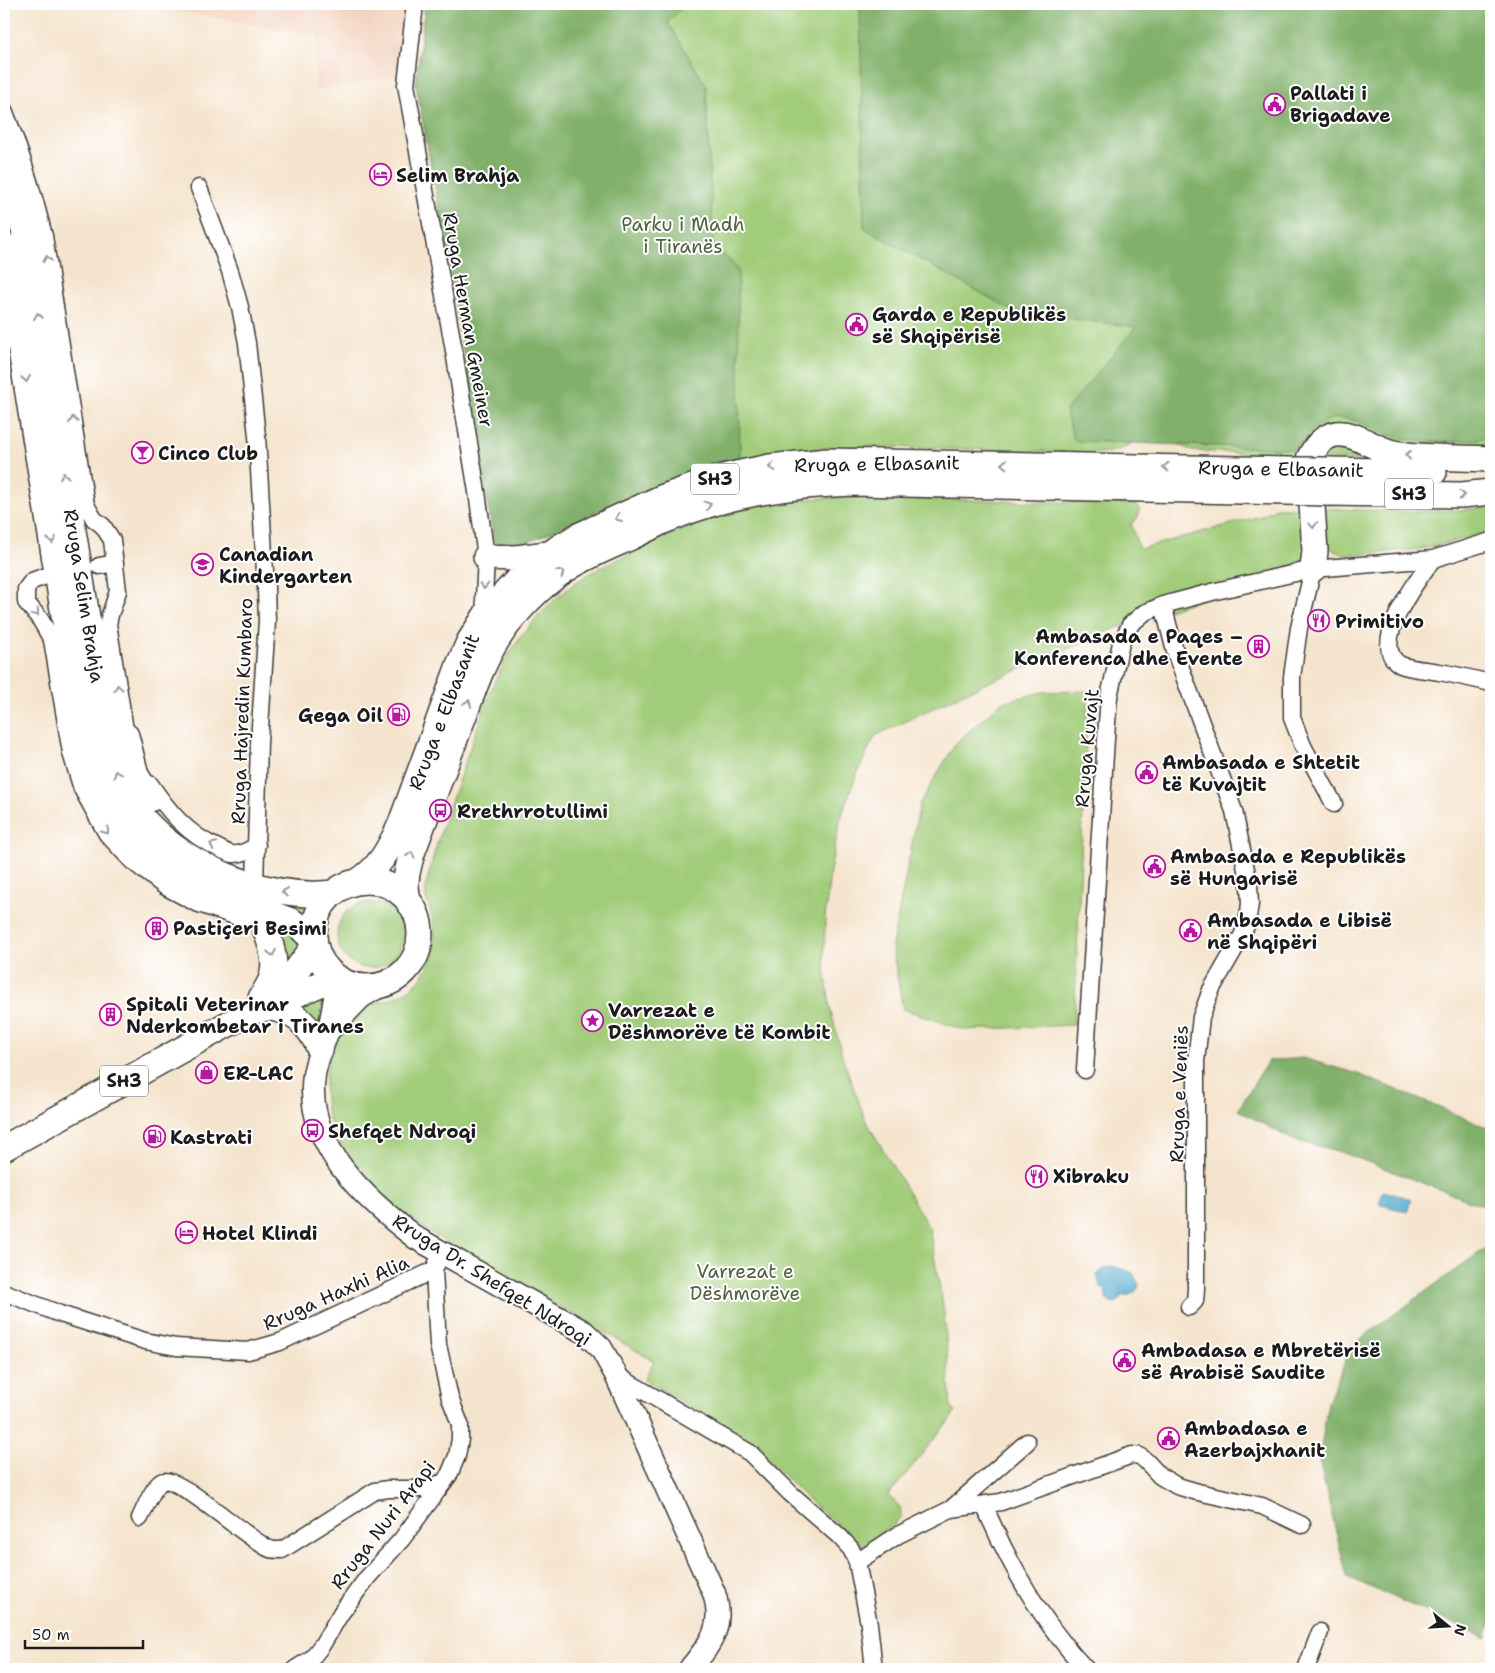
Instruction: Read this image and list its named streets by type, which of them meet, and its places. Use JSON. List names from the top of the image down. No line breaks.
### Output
{"streets":{"main road":["Rruga e Elbasanit","SH3","Rruga Selim Brahja","Rruga Dr. Shefqet Ndroqi"],"street":["Rruga Herman Gmeiner","Rruga Hajredin Kumbaro","Rruga Kuvajt","Rruga e Veniës","Rruga Haxhi Alia","Rruga Nuri Arapi"]},"crossings":[["Rruga Herman Gmeiner","Rruga e Elbasanit"],["Rruga e Elbasanit","SH3"],["Rruga e Elbasanit","Rruga Selim Brahja"],["Rruga e Elbasanit","Rruga Dr. Shefqet Ndroqi"],["SH3","Rruga Selim Brahja"],["SH3","Rruga Dr. Shefqet Ndroqi"],["Rruga Selim Brahja","Rruga Hajredin Kumbaro"],["Rruga Selim Brahja","Rruga Dr. Shefqet Ndroqi"],["Rruga Kuvajt","Rruga e Veniës"],["Rruga Dr. Shefqet Ndroqi","Rruga Haxhi Alia"],["Rruga Dr. Shefqet Ndroqi","Rruga Nuri Arapi"],["Rruga Haxhi Alia","Rruga Nuri Arapi"]],"parks":["Parku i Madh i Tiranës","Varrezat e Dëshmorëve"],"places":{"public building":["Pallati i Brigadave","Garda e Republikës së Shqipërisë","Ambasada e Shtetit të Kuvajtit","Ambasada e Republikës së Hungarisë","Ambasada e Libisë në Shqipëri","Ambadasa e Mbretërisë së Arabisë Saudite","Ambadasa e Azerbajxhanit"],"hotel":["Selim Brahja","Hotel Klindi"],"bar":["Cinco Club"],"school or university":["Canadian Kindergarten"],"restaurant":["Primitivo","Xibraku"],"building":["Ambasada e Paqes – Konferenca dhe Evente","Pastiçeri Besimi","Spitali Veterinar Nderkombetar i Tiranes"],"fuel station":["Gega Oil","Kastrati"],"bus stop":["Rrethrrotullimi","Shefqet Ndroqi"],"place":["Varrezat e Dëshmorëve të Kombit"],"shop":["ER-LAC"]},"scale_bar":"50 m","north":"right"}
